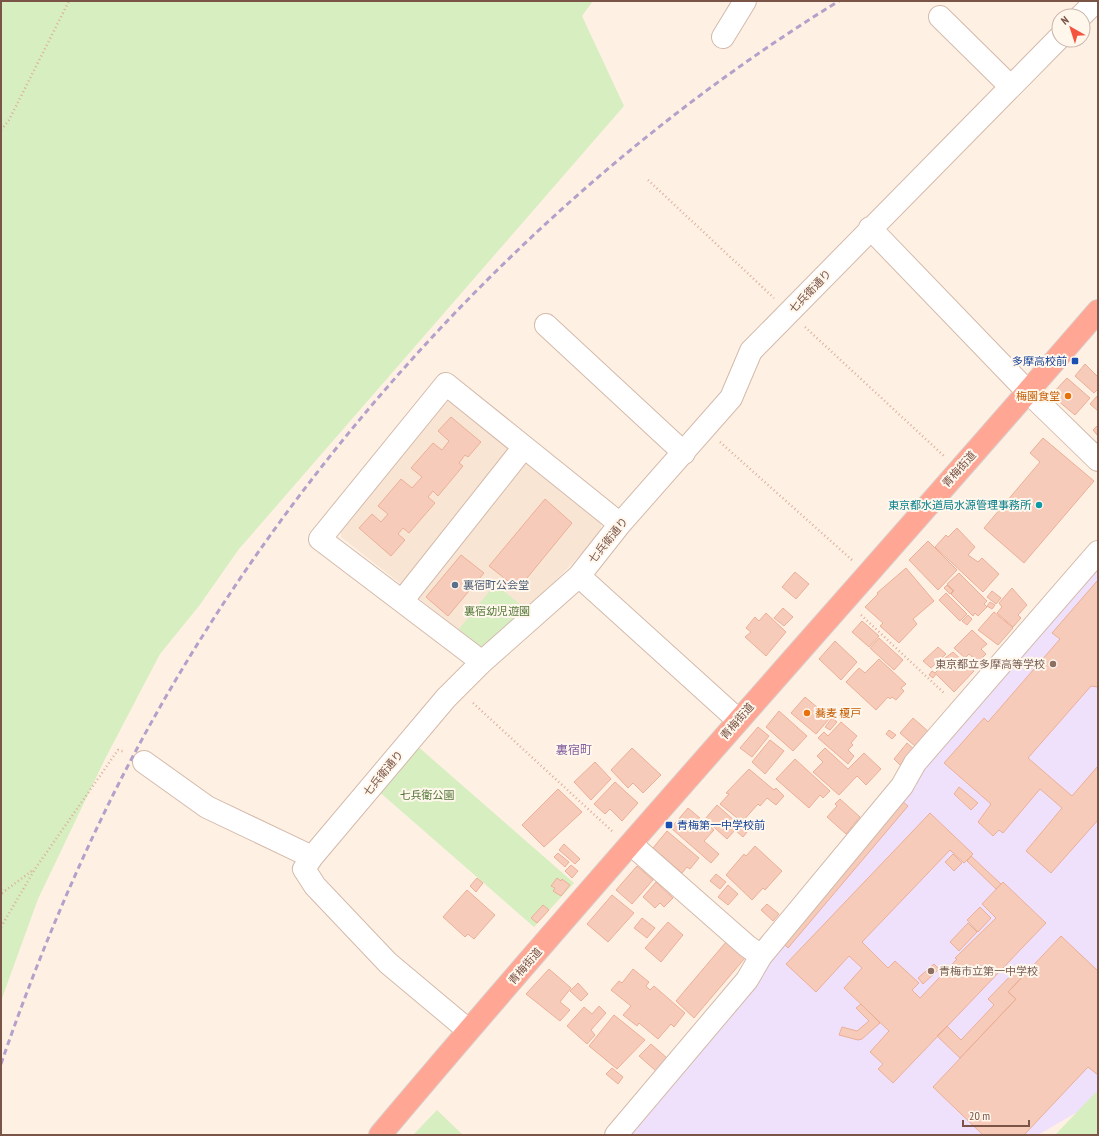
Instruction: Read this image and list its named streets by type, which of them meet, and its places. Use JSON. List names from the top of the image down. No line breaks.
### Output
{"streets":{"highway":["青梅街道"],"street":["七兵衛通り"]},"crossings":[["七兵衛通り","青梅街道"]],"districts":["裏宿町"],"parks":["裏宿幼児遊園","七兵衛公園"],"places":{"transit":["多摩高校前","青梅第一中学校前"],"other":["梅園食堂","東京都水道局水源管理事務所","裏宿町公会堂","東京都立多摩高等学校","蕎麦 榎戸","青梅市立第一中学校"]},"scale_bar":"20 m","north":"top left"}
